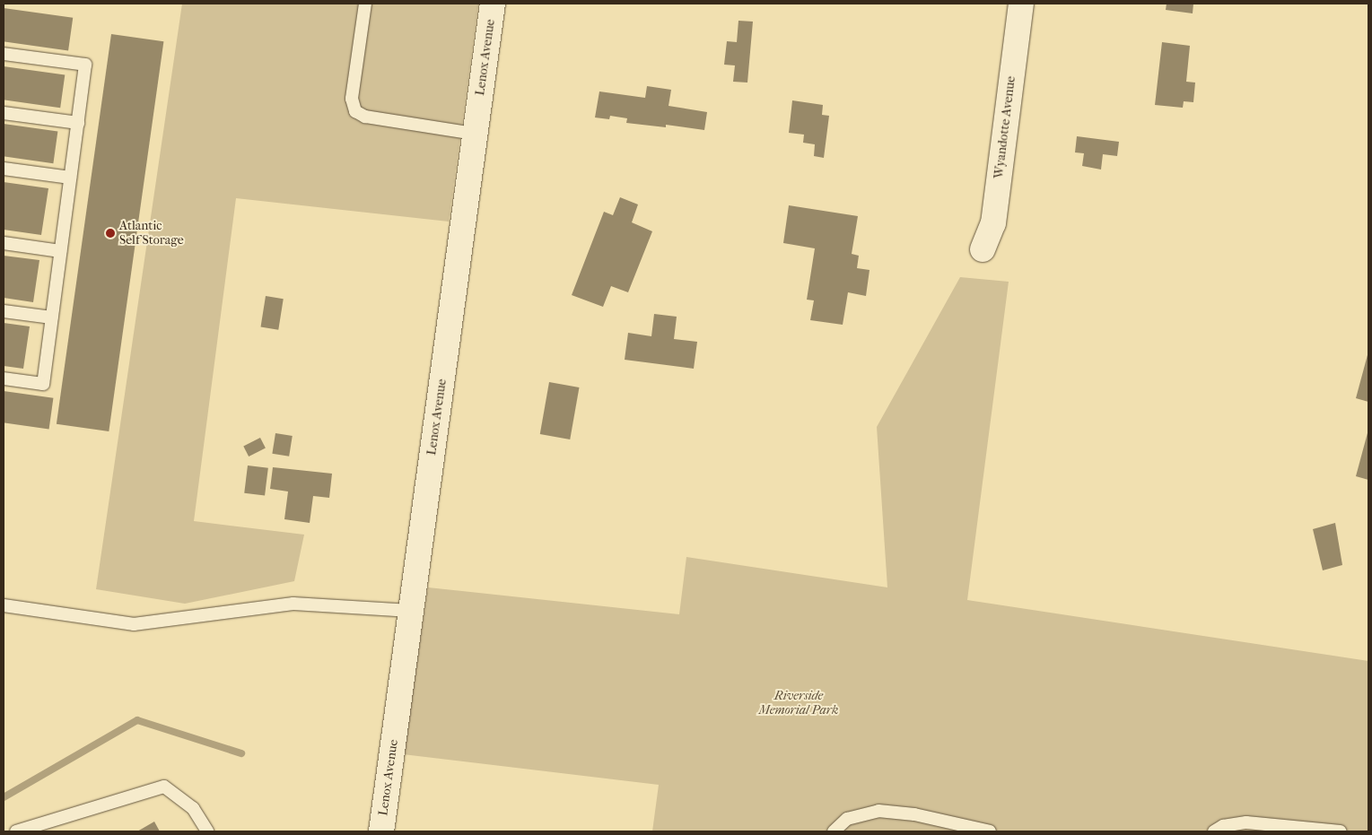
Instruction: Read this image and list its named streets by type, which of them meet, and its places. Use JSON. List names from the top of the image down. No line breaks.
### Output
{"streets":{"street":["Lenox Avenue","Wyandotte Avenue"]},"parks":["Riverside Memorial Park"],"places":["Atlantic Self Storage"]}
